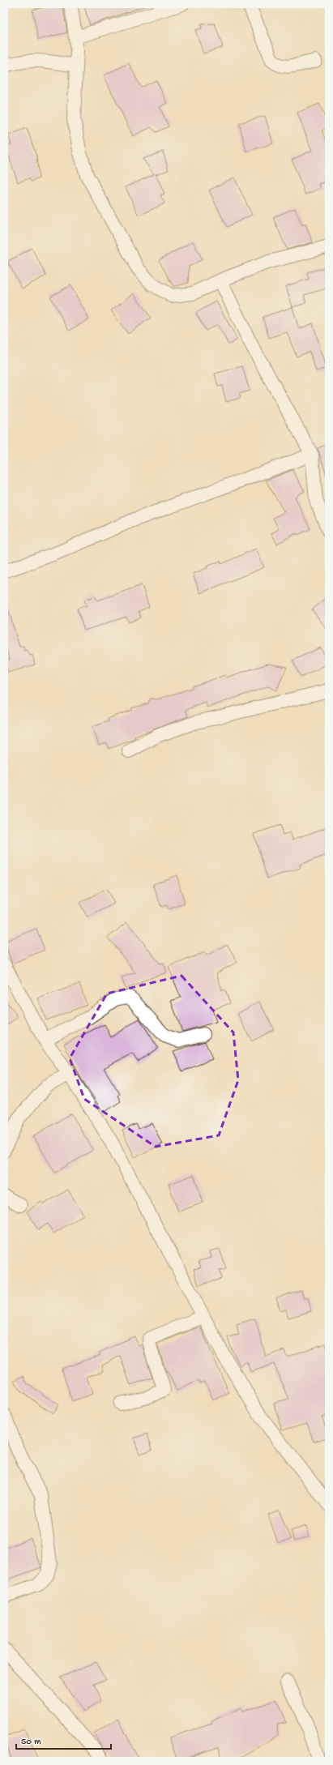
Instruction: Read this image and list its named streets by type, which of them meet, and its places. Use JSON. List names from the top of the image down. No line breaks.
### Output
{"scale_bar":"50 m"}
